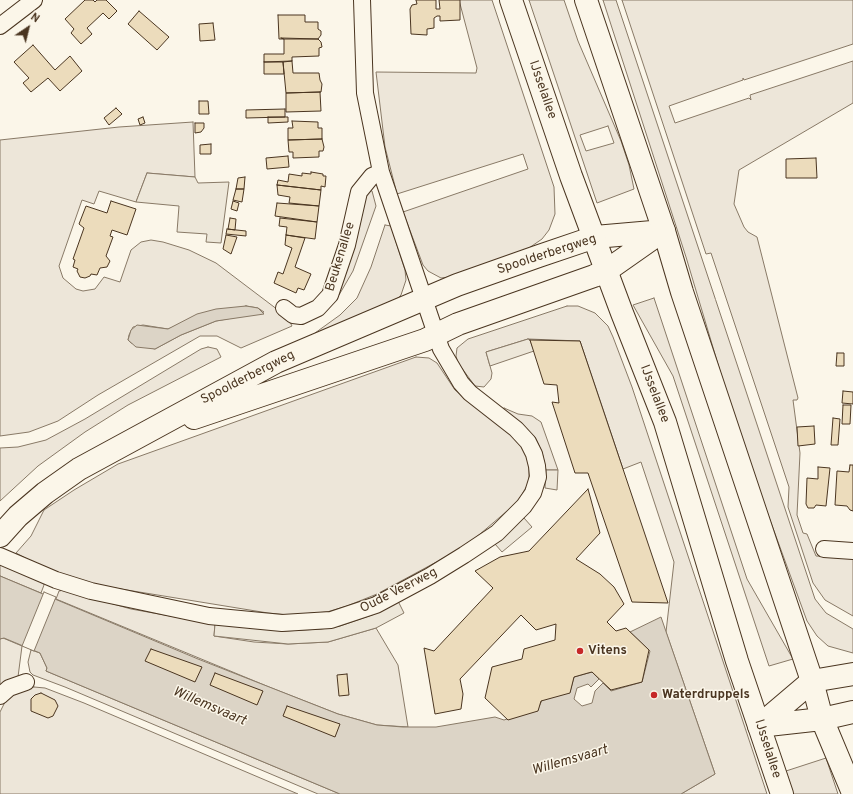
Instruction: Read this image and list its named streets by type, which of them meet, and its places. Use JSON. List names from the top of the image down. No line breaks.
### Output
{"streets":{"main road":["IJsselallee","Spoolderbergweg"],"street":["Beukenallee","Oude Veerweg"]},"crossings":[["IJsselallee","Spoolderbergweg"],["Spoolderbergweg","Oude Veerweg"]],"water":["Willemsvaart"],"places":["Vitens","Waterdruppels"],"north":"top right"}
